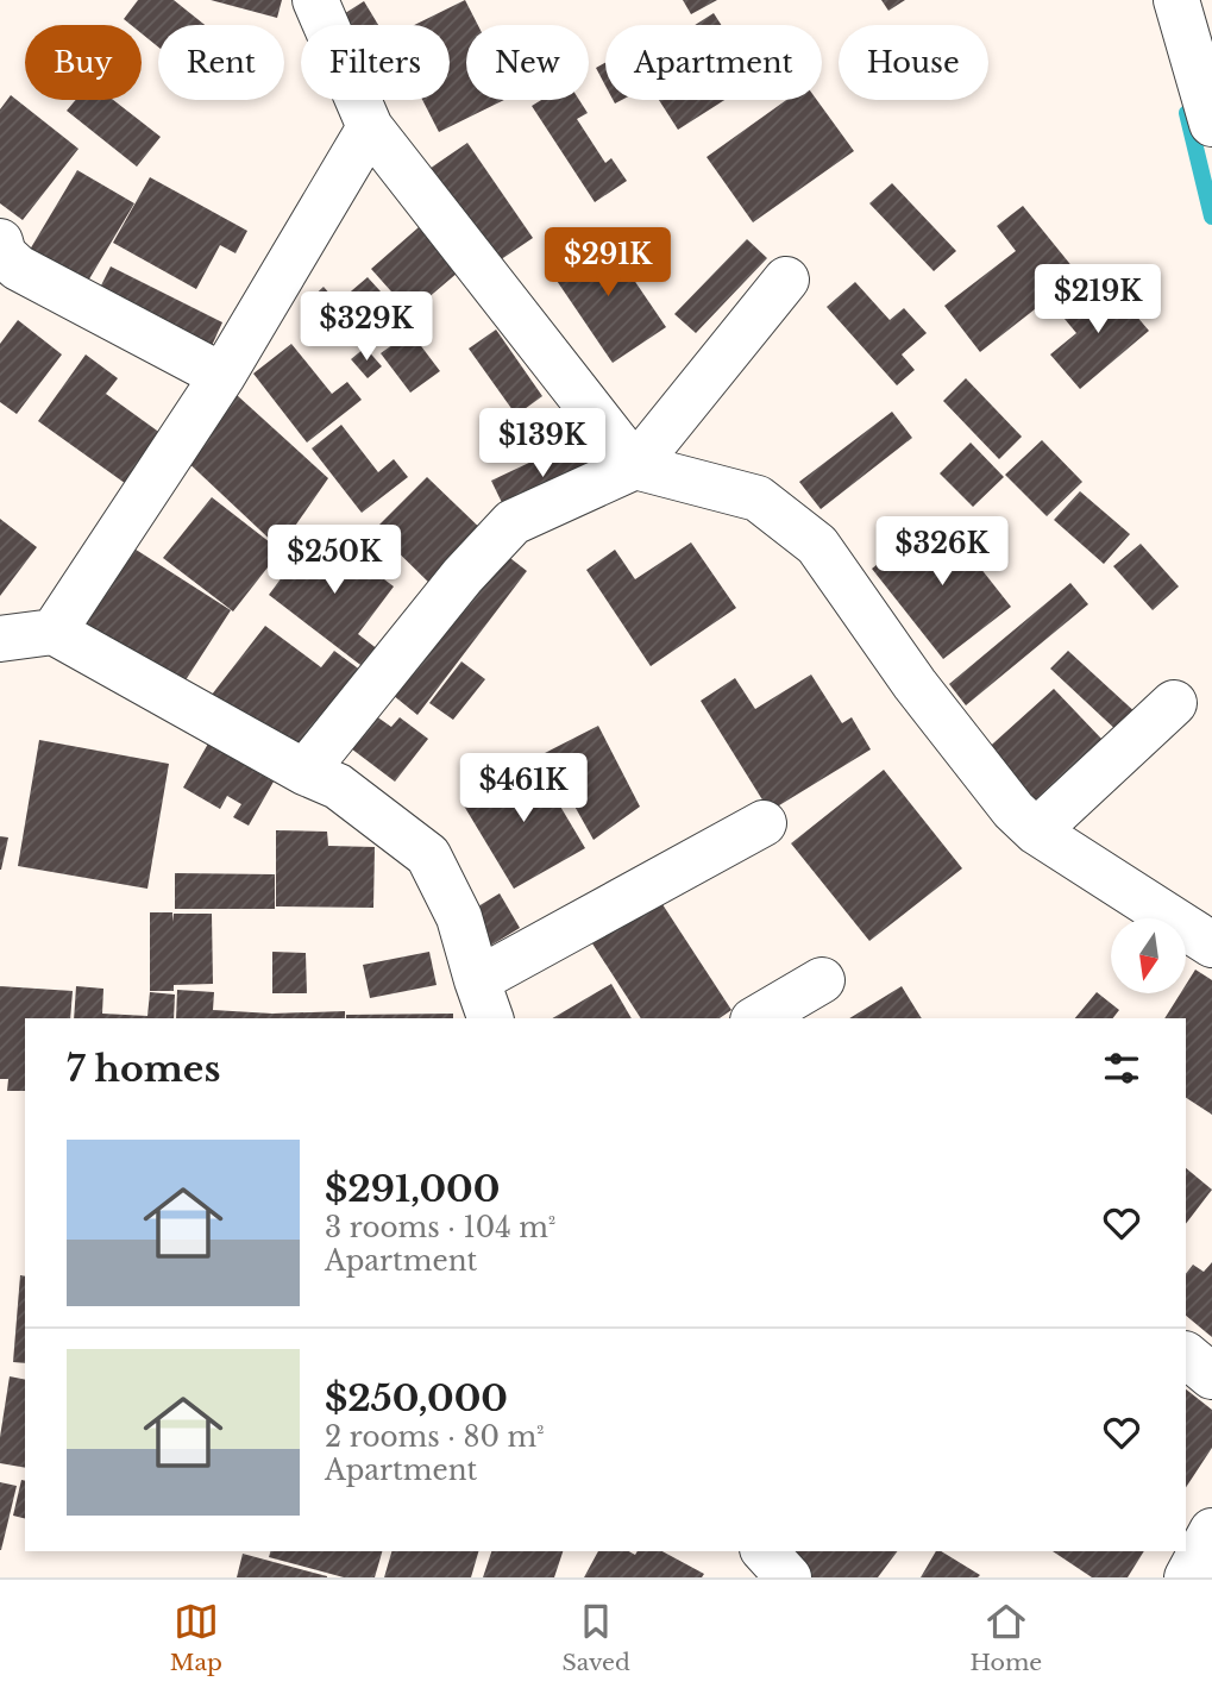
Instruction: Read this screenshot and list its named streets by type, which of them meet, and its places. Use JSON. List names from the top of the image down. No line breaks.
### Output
{"north":"bottom","page":{"chip":["Buy","Rent","Filters","New","Apartment","House"],"price":["$291K","$219K","$329K","$139K","$326K","$250K","$461K"],"heading":"7 homes","list":[{"name":"$291,000","note":"3 rooms · 104 m² · Apartment"},{"name":"$250,000","note":"2 rooms · 80 m² · Apartment"}],"tabs":["Map","Saved","Home"]}}
